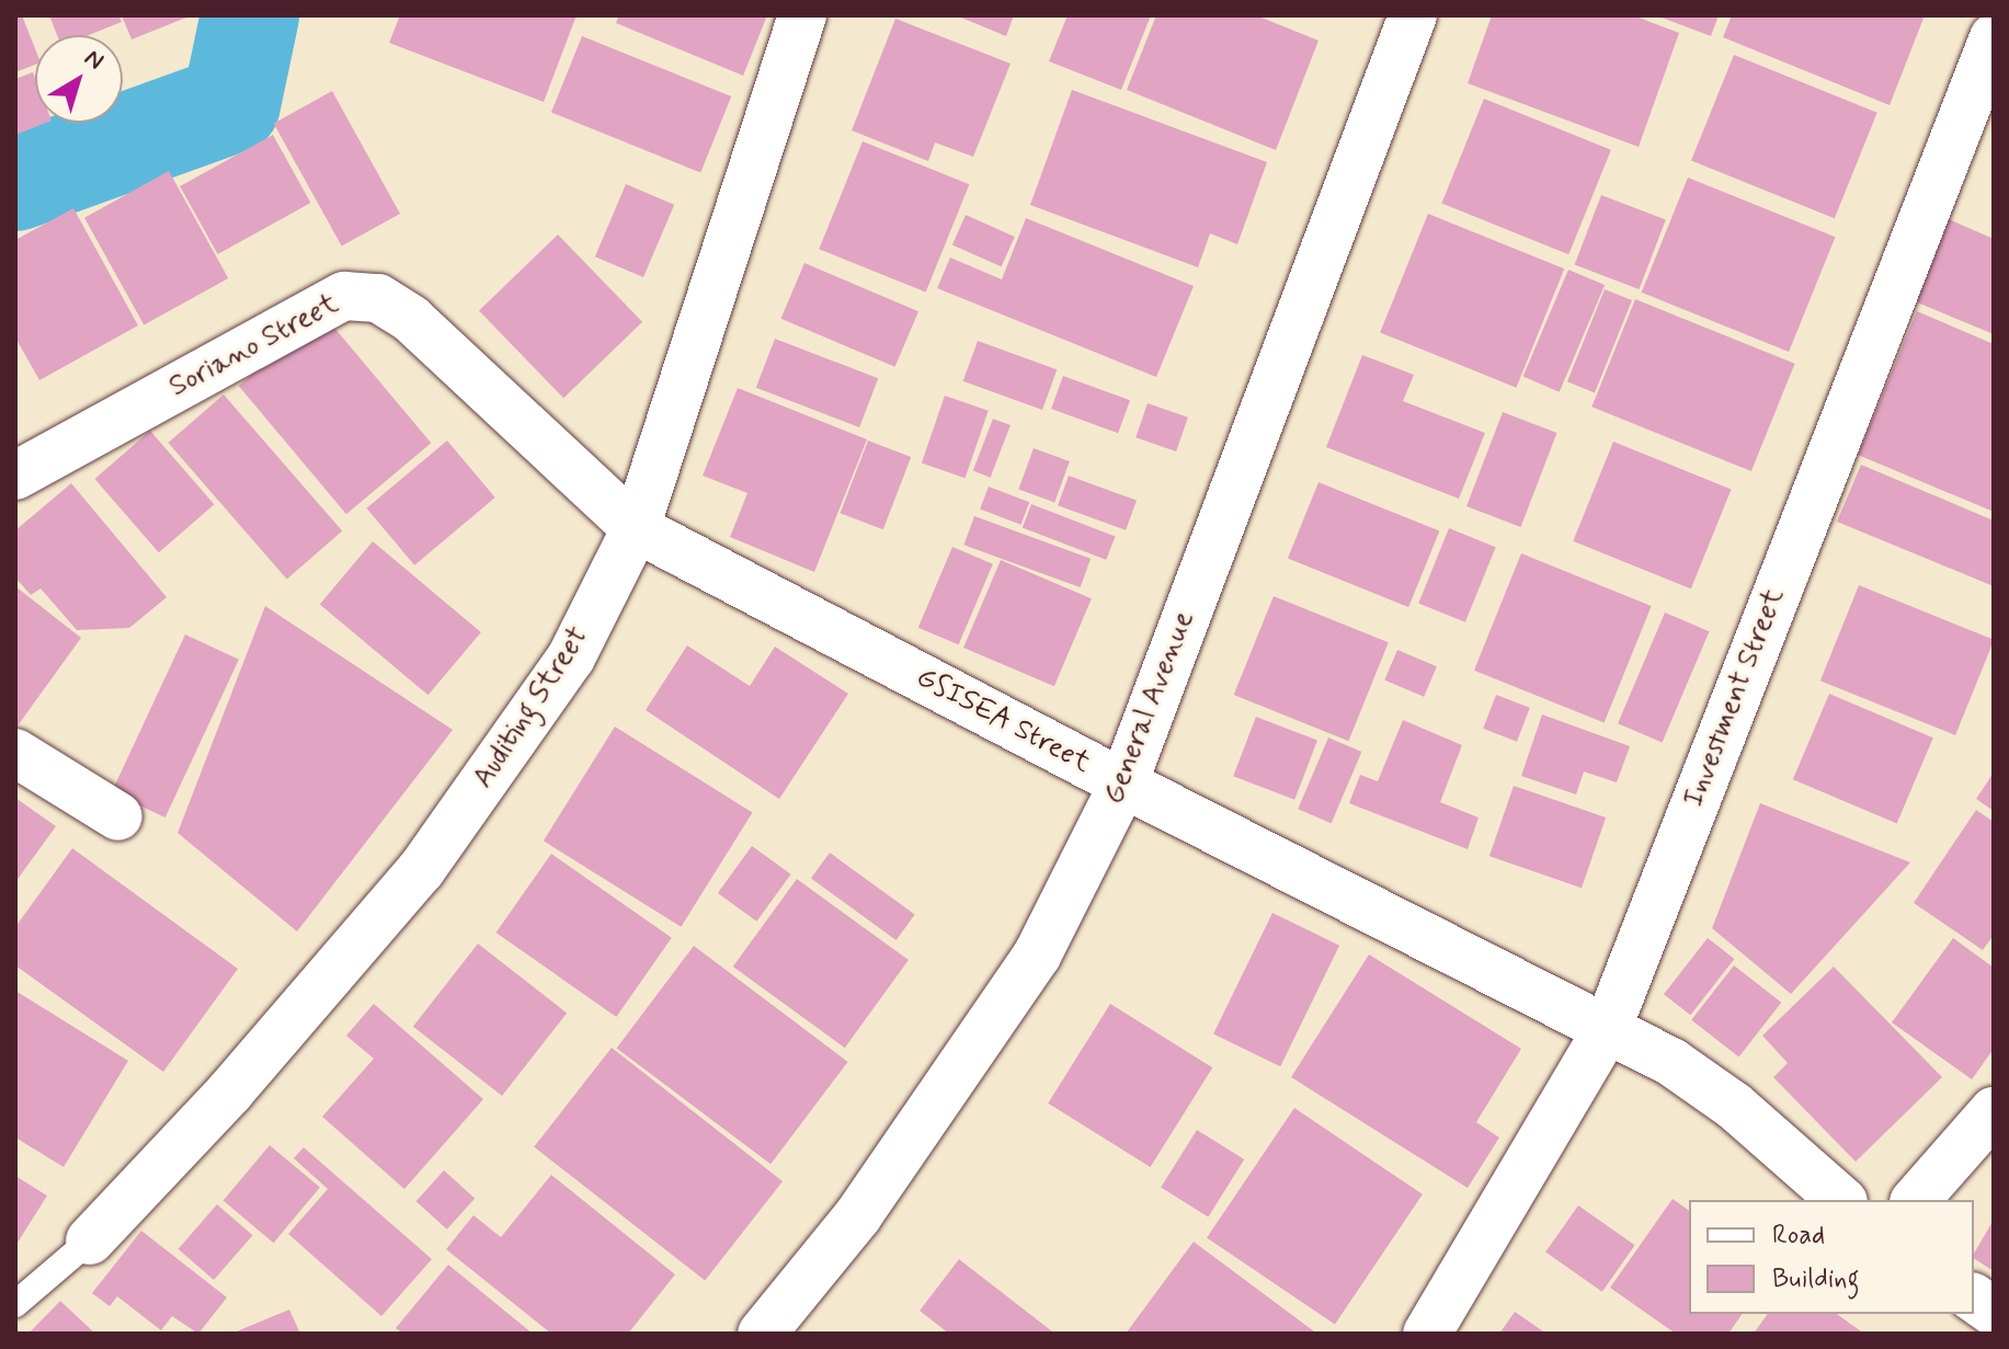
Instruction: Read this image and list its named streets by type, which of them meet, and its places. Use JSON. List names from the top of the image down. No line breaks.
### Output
{"streets":{"street":["Soriano Street","Investment Street","Auditing Street","General Avenue","GSISEA Street"]},"crossings":[["Soriano Street","Auditing Street"],["Soriano Street","GSISEA Street"],["Investment Street","GSISEA Street"],["Auditing Street","GSISEA Street"],["General Avenue","GSISEA Street"]],"legend":["Road","Building"],"north":"top right"}
